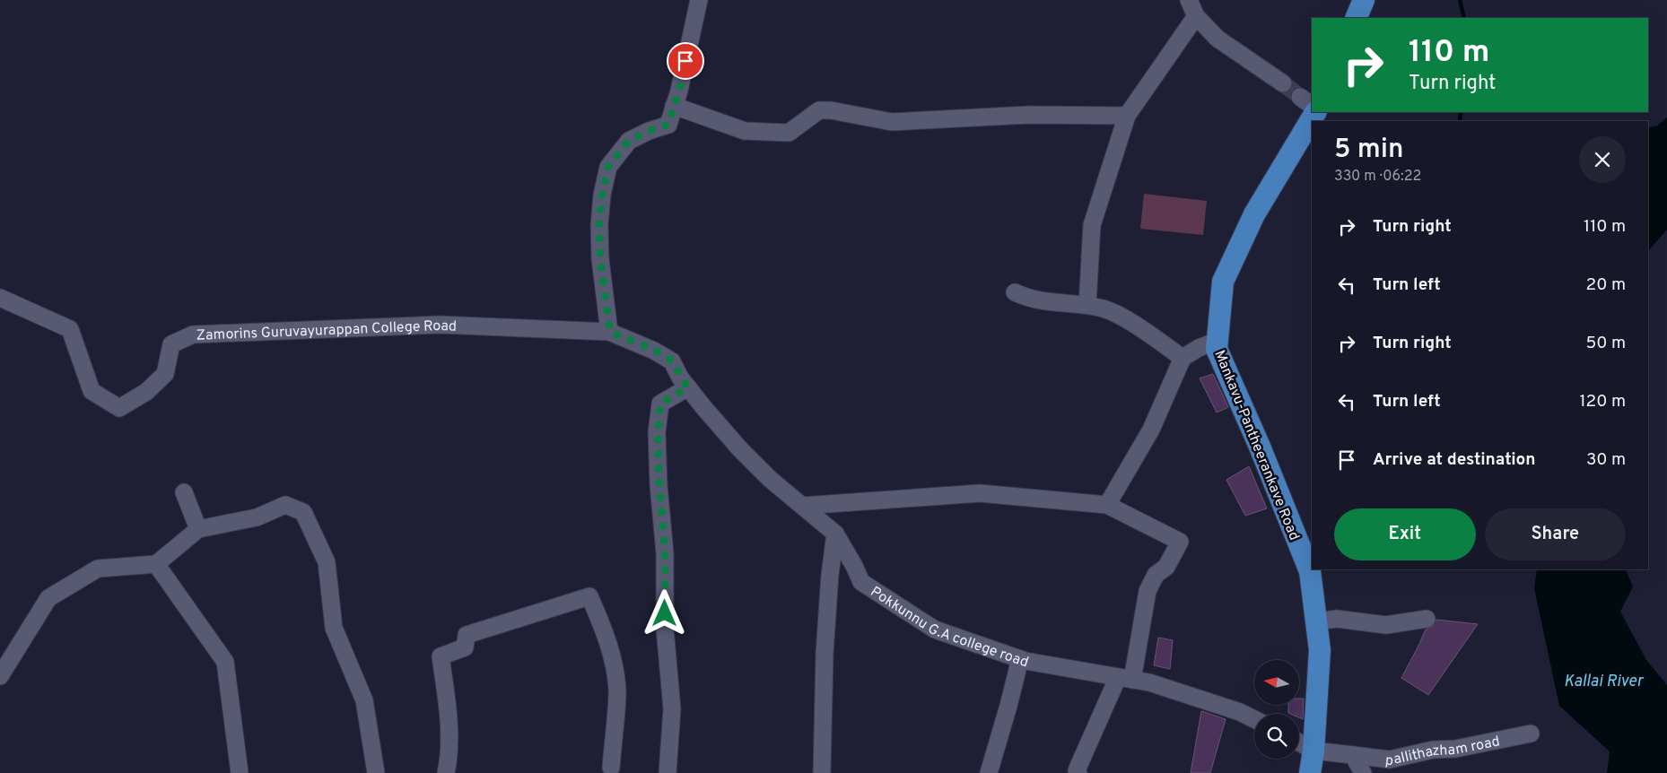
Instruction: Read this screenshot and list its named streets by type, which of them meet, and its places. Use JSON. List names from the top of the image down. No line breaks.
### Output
{"streets":{"main road":["Mankavu-Pantheerankave Road"],"street":["Zamorins Guruvayurappan College Road","Pokkunnu G.A college road","pallithazham road"]},"crossings":[["Zamorins Guruvayurappan College Road","Pokkunnu G.A college road"],["Mankavu-Pantheerankave Road","pallithazham road"]],"water":["Kallai River"],"north":"left","page":{"turn":["110 m","Turn right"],"heading":["5 min","330 m · 06:22"],"list":[{"name":"Turn right","value":"110 m"},{"name":"Turn left","value":"20 m"},{"name":"Turn right","value":"50 m"},{"name":"Turn left","value":"120 m"},{"name":"Arrive at destination","value":"30 m"}],"buttons":["Exit","Share"]}}
